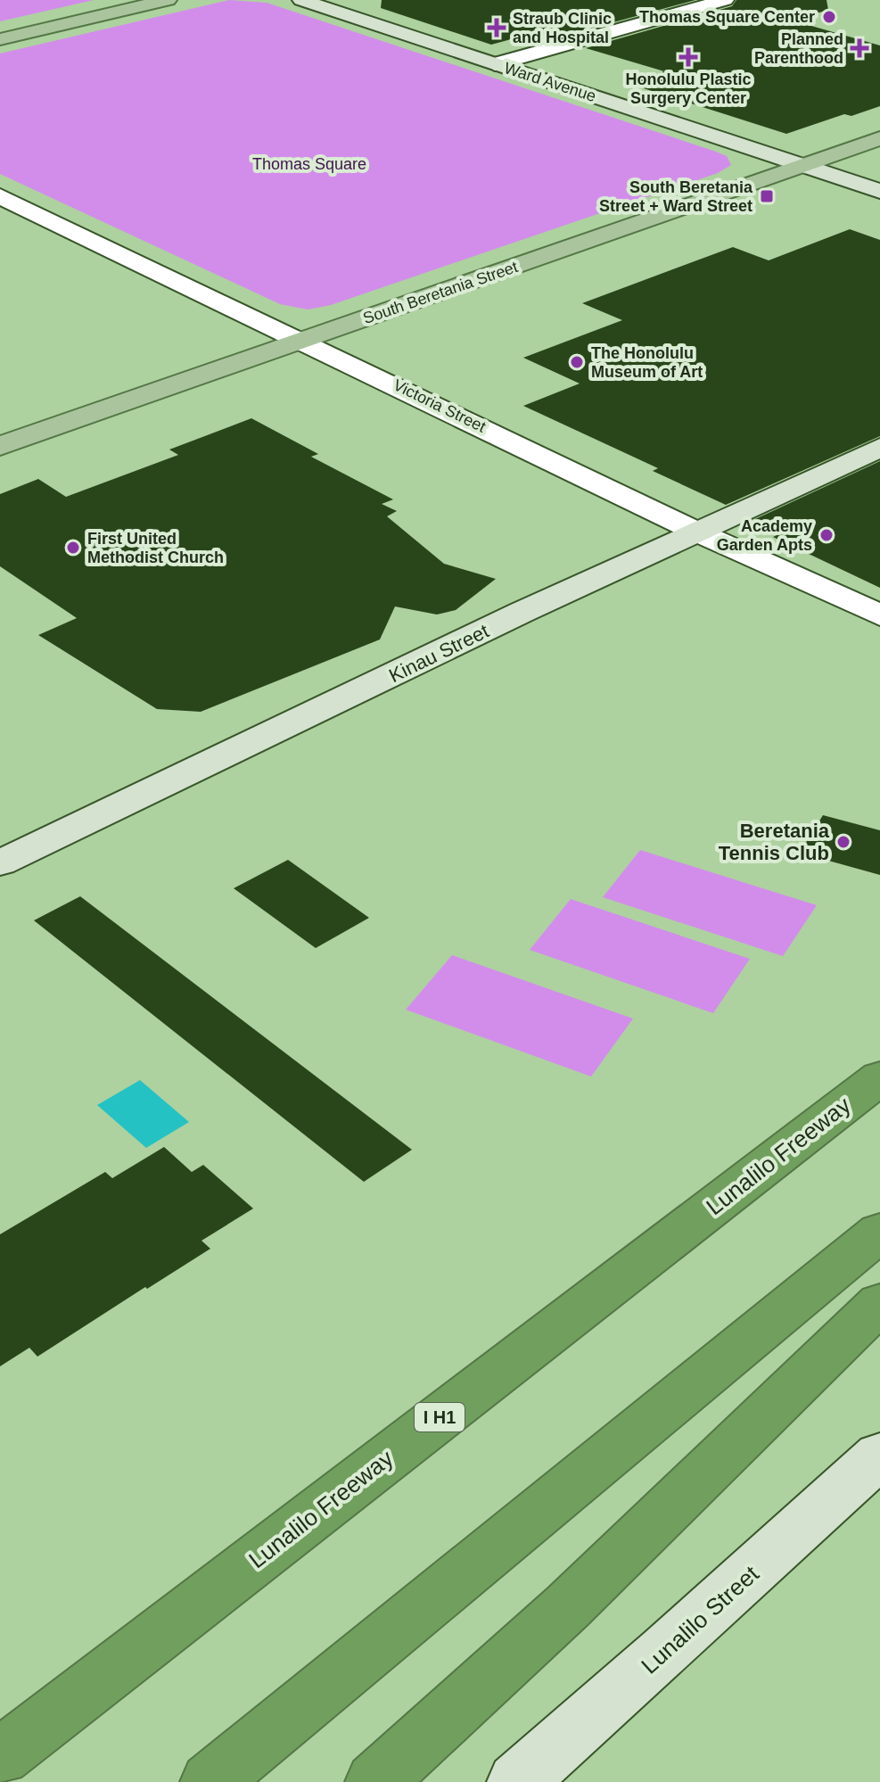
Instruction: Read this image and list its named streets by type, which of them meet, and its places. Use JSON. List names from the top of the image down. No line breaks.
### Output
{"streets":{"highway":["Lunalilo Freeway","I H1"],"main road":["Ward Avenue","South Beretania Street","Kinau Street","Lunalilo Street"],"street":["Victoria Street"]},"crossings":[["Ward Avenue","South Beretania Street"],["South Beretania Street","Victoria Street"],["Victoria Street","Kinau Street"]],"parks":["Thomas Square"],"places":{"other":["Thomas Square Center","The Honolulu Museum of Art","Academy Garden Apts","First United Methodist Church","Beretania Tennis Club"],"health":["Straub Clinic and Hospital","Planned Parenthood","Honolulu Plastic Surgery Center"],"transit":["South Beretania Street + Ward Street"]}}
